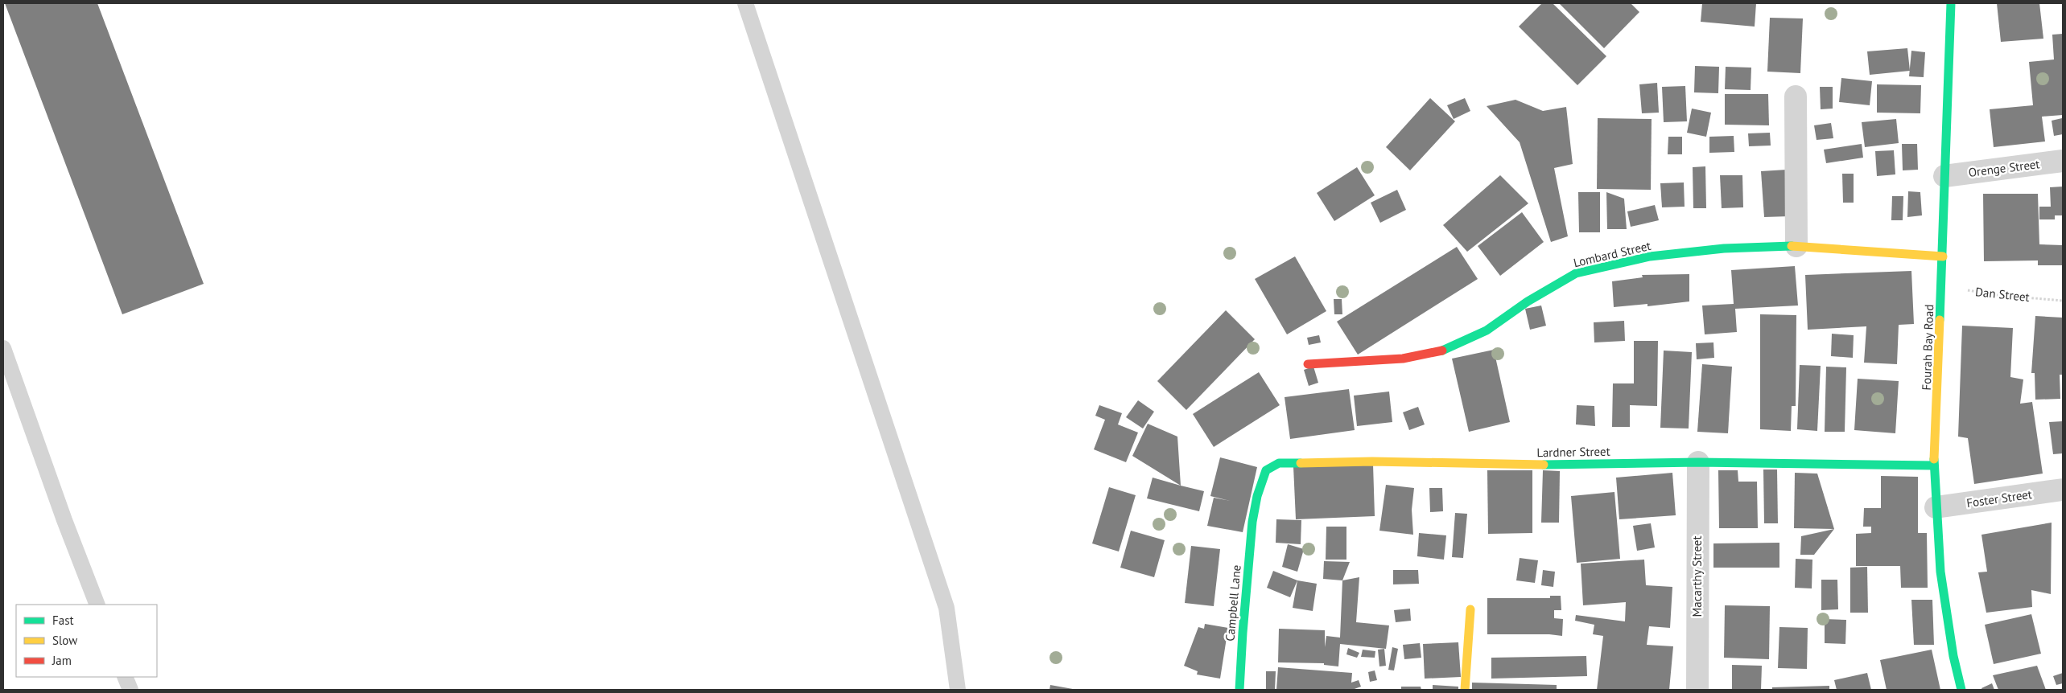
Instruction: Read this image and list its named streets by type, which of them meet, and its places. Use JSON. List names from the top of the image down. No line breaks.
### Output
{"streets":{"street":["Orenge Street","Lombard Street","Fourah Bay Road","Lardner Street","Foster Street","Macarthy Street","Campbell Lane"],"path":["Dan Street"]},"crossings":[["Orenge Street","Fourah Bay Road"],["Lombard Street","Fourah Bay Road"],["Dan Street","Fourah Bay Road"],["Fourah Bay Road","Lardner Street"],["Fourah Bay Road","Foster Street"],["Lardner Street","Macarthy Street"],["Lardner Street","Campbell Lane"]],"legend":["Fast","Slow","Jam"]}
